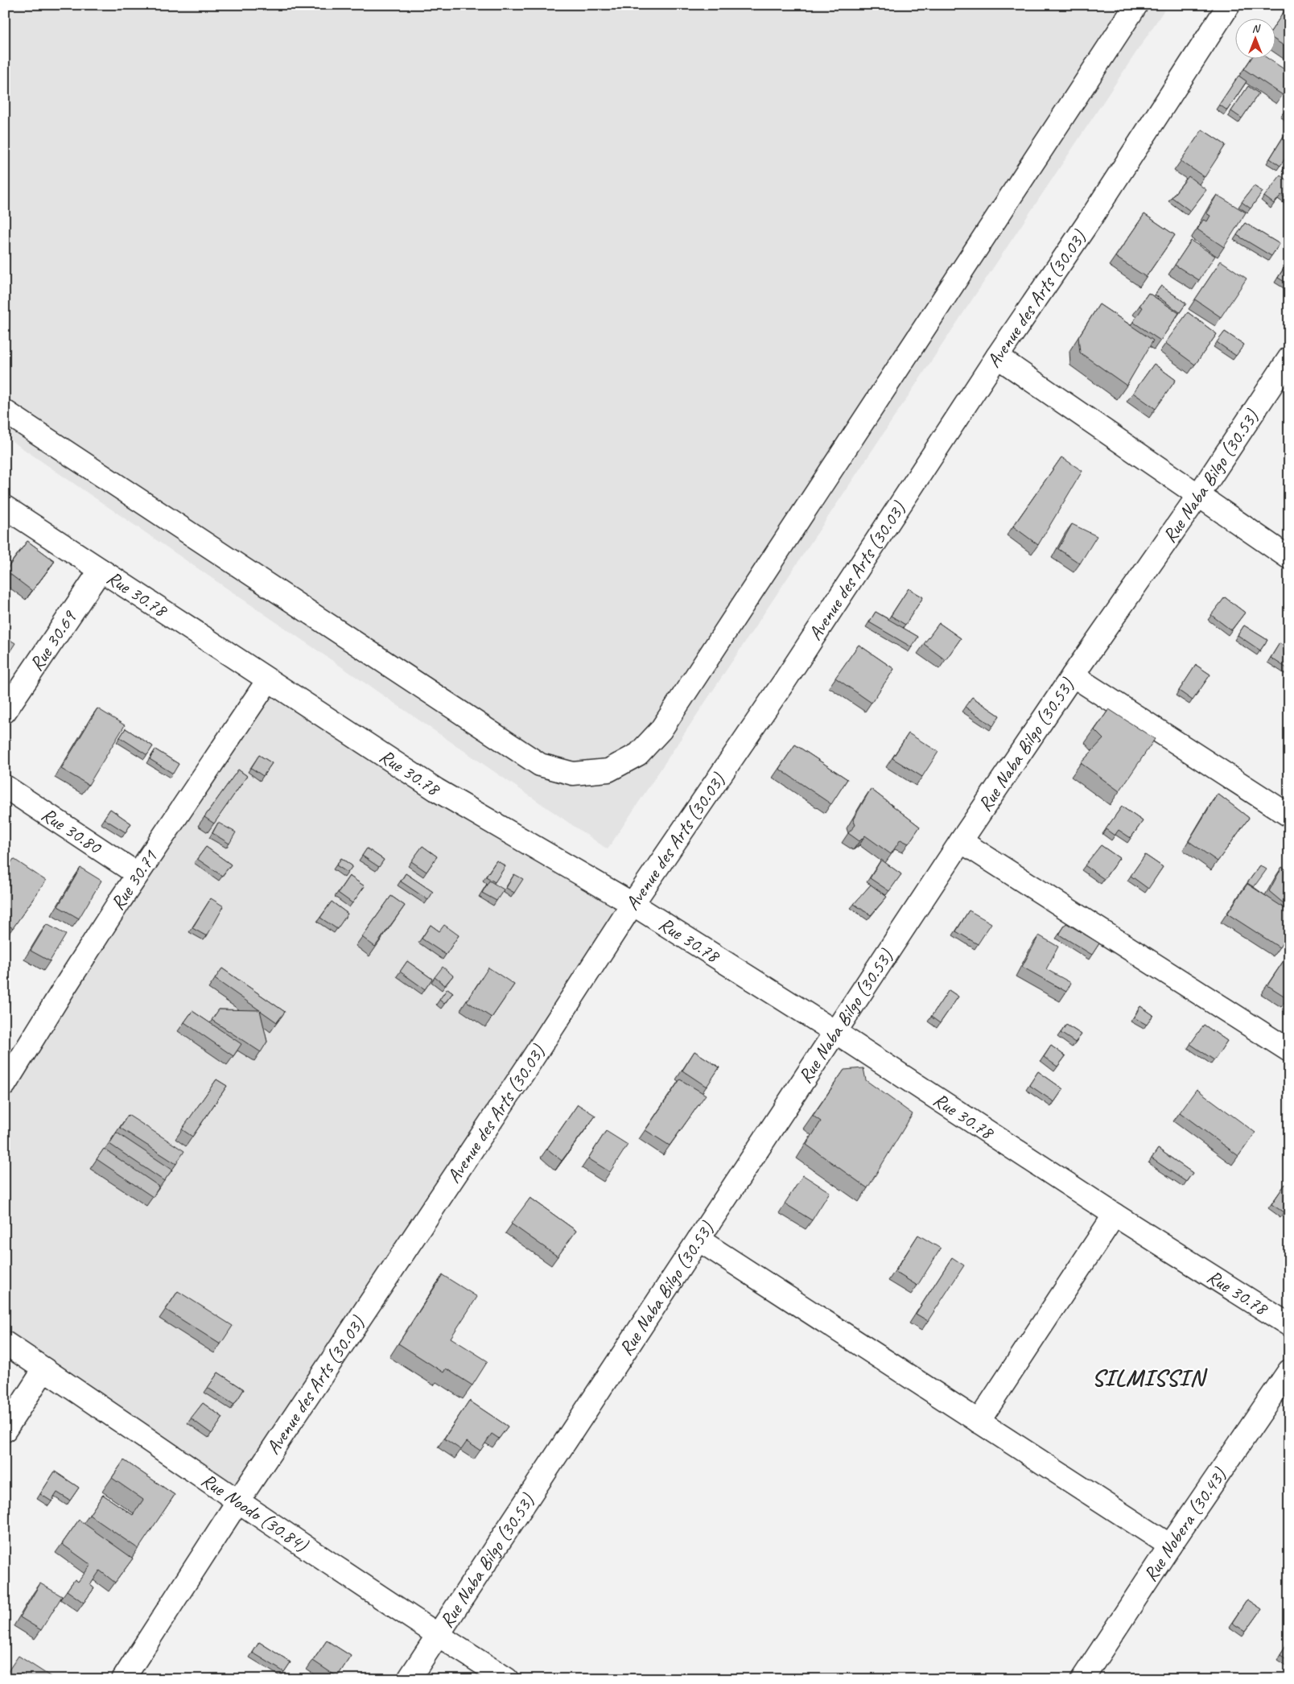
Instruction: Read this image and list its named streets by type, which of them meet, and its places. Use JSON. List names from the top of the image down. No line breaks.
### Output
{"streets":{"street":["Avenue des Arts (30.03)","Rue Naba Bilgo (30.53)","Rue 30.78","Rue 30.69","Rue 30.80","Rue 30.71","Rue Noodo (30.84)","Rue Nobera (30.43)"]},"crossings":[["Avenue des Arts (30.03)","Rue 30.78"],["Avenue des Arts (30.03)","Rue Noodo (30.84)"],["Rue Naba Bilgo (30.53)","Rue 30.78"],["Rue Naba Bilgo (30.53)","Rue Noodo (30.84)"],["Rue 30.78","Rue 30.69"],["Rue 30.78","Rue 30.71"],["Rue 30.80","Rue 30.71"]],"districts":["SILMISSIN"],"north":"top"}
